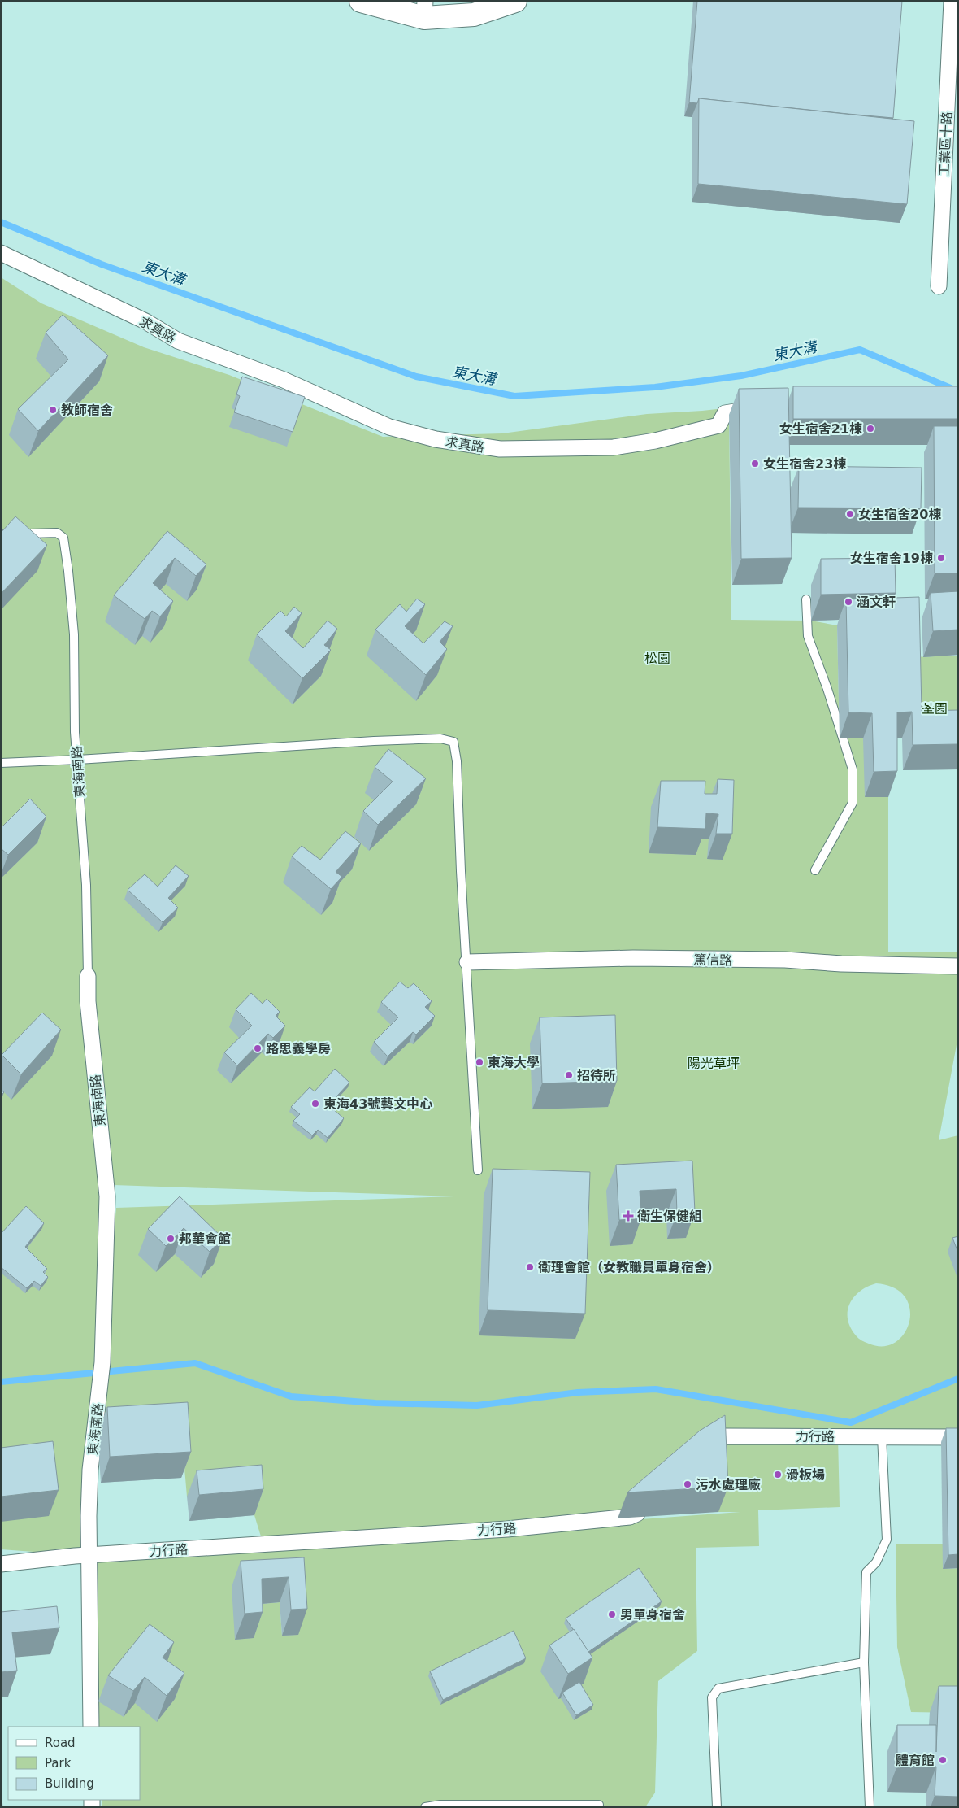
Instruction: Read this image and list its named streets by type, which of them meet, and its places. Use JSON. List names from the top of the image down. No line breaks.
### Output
{"streets":{"street":["工業區十路","求真路","東海南路","篤信路","力行路"]},"crossings":[["東海南路","力行路"]],"water":["東大溝"],"parks":["松園","荃園","陽光草坪"],"places":{"other":["教師宿舍","女生宿舍21棟","女生宿舍23棟","女生宿舍20棟","女生宿舍19棟","涵文軒","路思義學房","東海大學","招待所","東海43號藝文中心","邦華會館","衛理會館（女教職員單身宿舍）","滑板場","污水處理廠","男單身宿舍","體育館"],"health":["衛生保健組"]},"legend":["Road","Park","Building"]}
